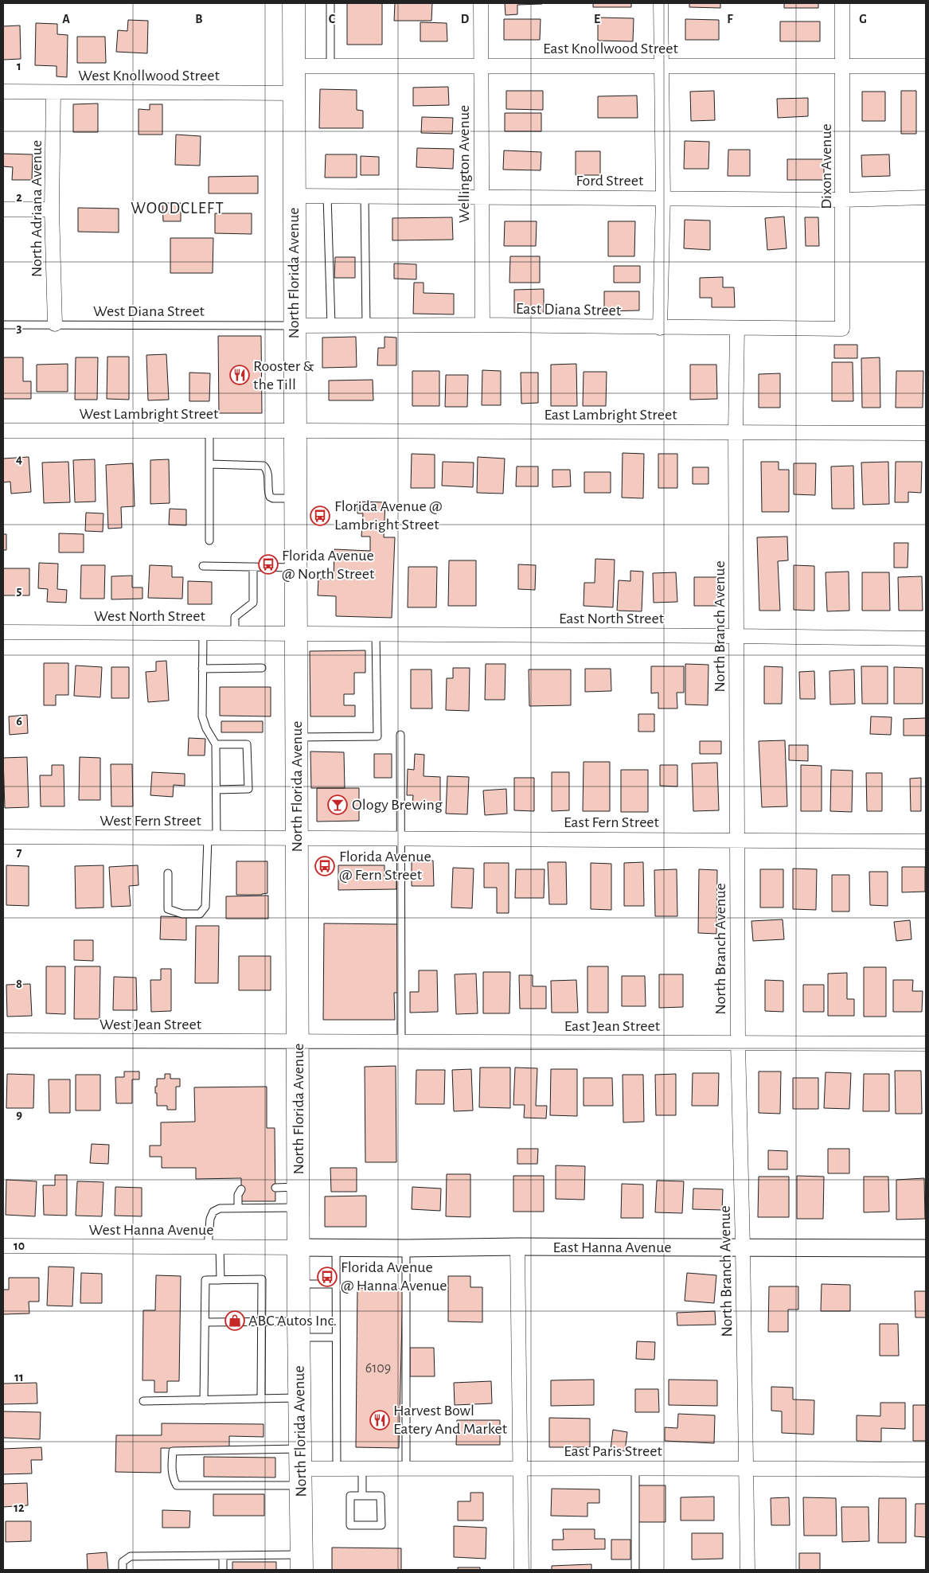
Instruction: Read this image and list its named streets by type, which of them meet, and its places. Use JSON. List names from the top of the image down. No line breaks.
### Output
{"streets":{"main road":["North Florida Avenue"],"street":["East Knollwood Street","West Knollwood Street","Wellington Avenue","Dixon Avenue","Ford Street","North Adriana Avenue","East Diana Street","West Lambright Street","East Lambright Street","West North Street","East North Street","North Branch Avenue","West Fern Street","East Fern Street","West Jean Street","East Jean Street","West Hanna Avenue","East Hanna Avenue","East Paris Street"],"lane":["West Diana Street"]},"crossings":[["East Knollwood Street","Wellington Avenue"],["East Knollwood Street","Dixon Avenue"],["East Knollwood Street","North Florida Avenue"],["West Knollwood Street","North Adriana Avenue"],["West Knollwood Street","North Florida Avenue"],["Wellington Avenue","Ford Street"],["Wellington Avenue","East Diana Street"],["Dixon Avenue","Ford Street"],["Dixon Avenue","East Diana Street"],["Ford Street","North Florida Avenue"],["North Adriana Avenue","West Diana Street"],["North Florida Avenue","East Diana Street"],["North Florida Avenue","West Diana Street"],["North Florida Avenue","West Lambright Street"],["North Florida Avenue","East Lambright Street"],["North Florida Avenue","West North Street"],["North Florida Avenue","East North Street"],["North Florida Avenue","West Fern Street"],["North Florida Avenue","East Fern Street"],["North Florida Avenue","West Jean Street"],["North Florida Avenue","East Jean Street"],["North Florida Avenue","West Hanna Avenue"],["North Florida Avenue","East Hanna Avenue"],["North Florida Avenue","East Paris Street"],["East Diana Street","West Diana Street"],["East Diana Street","North Branch Avenue"],["West Lambright Street","East Lambright Street"],["East Lambright Street","North Branch Avenue"],["West North Street","East North Street"],["East North Street","North Branch Avenue"],["North Branch Avenue","East Fern Street"],["North Branch Avenue","East Jean Street"],["North Branch Avenue","East Hanna Avenue"],["North Branch Avenue","East Paris Street"],["West Fern Street","East Fern Street"],["West Jean Street","East Jean Street"],["West Hanna Avenue","East Hanna Avenue"]],"districts":["WOODCLEFT"],"places":{"restaurant":["Rooster & the Till","Harvest Bowl Eatery And Market"],"bus stop":["Florida Avenue @ Lambright Street","Florida Avenue @ North Street","Florida Avenue @ Fern Street","Florida Avenue @ Hanna Avenue"],"bar":["Ology Brewing"],"shop":["ABC Autos Inc."]},"house_numbers":["6109"],"grid":{"columns":["A","B","C","D","E","F","G"],"rows":["1","2","3","4","5","6","7","8","9","10","11","12"]}}
